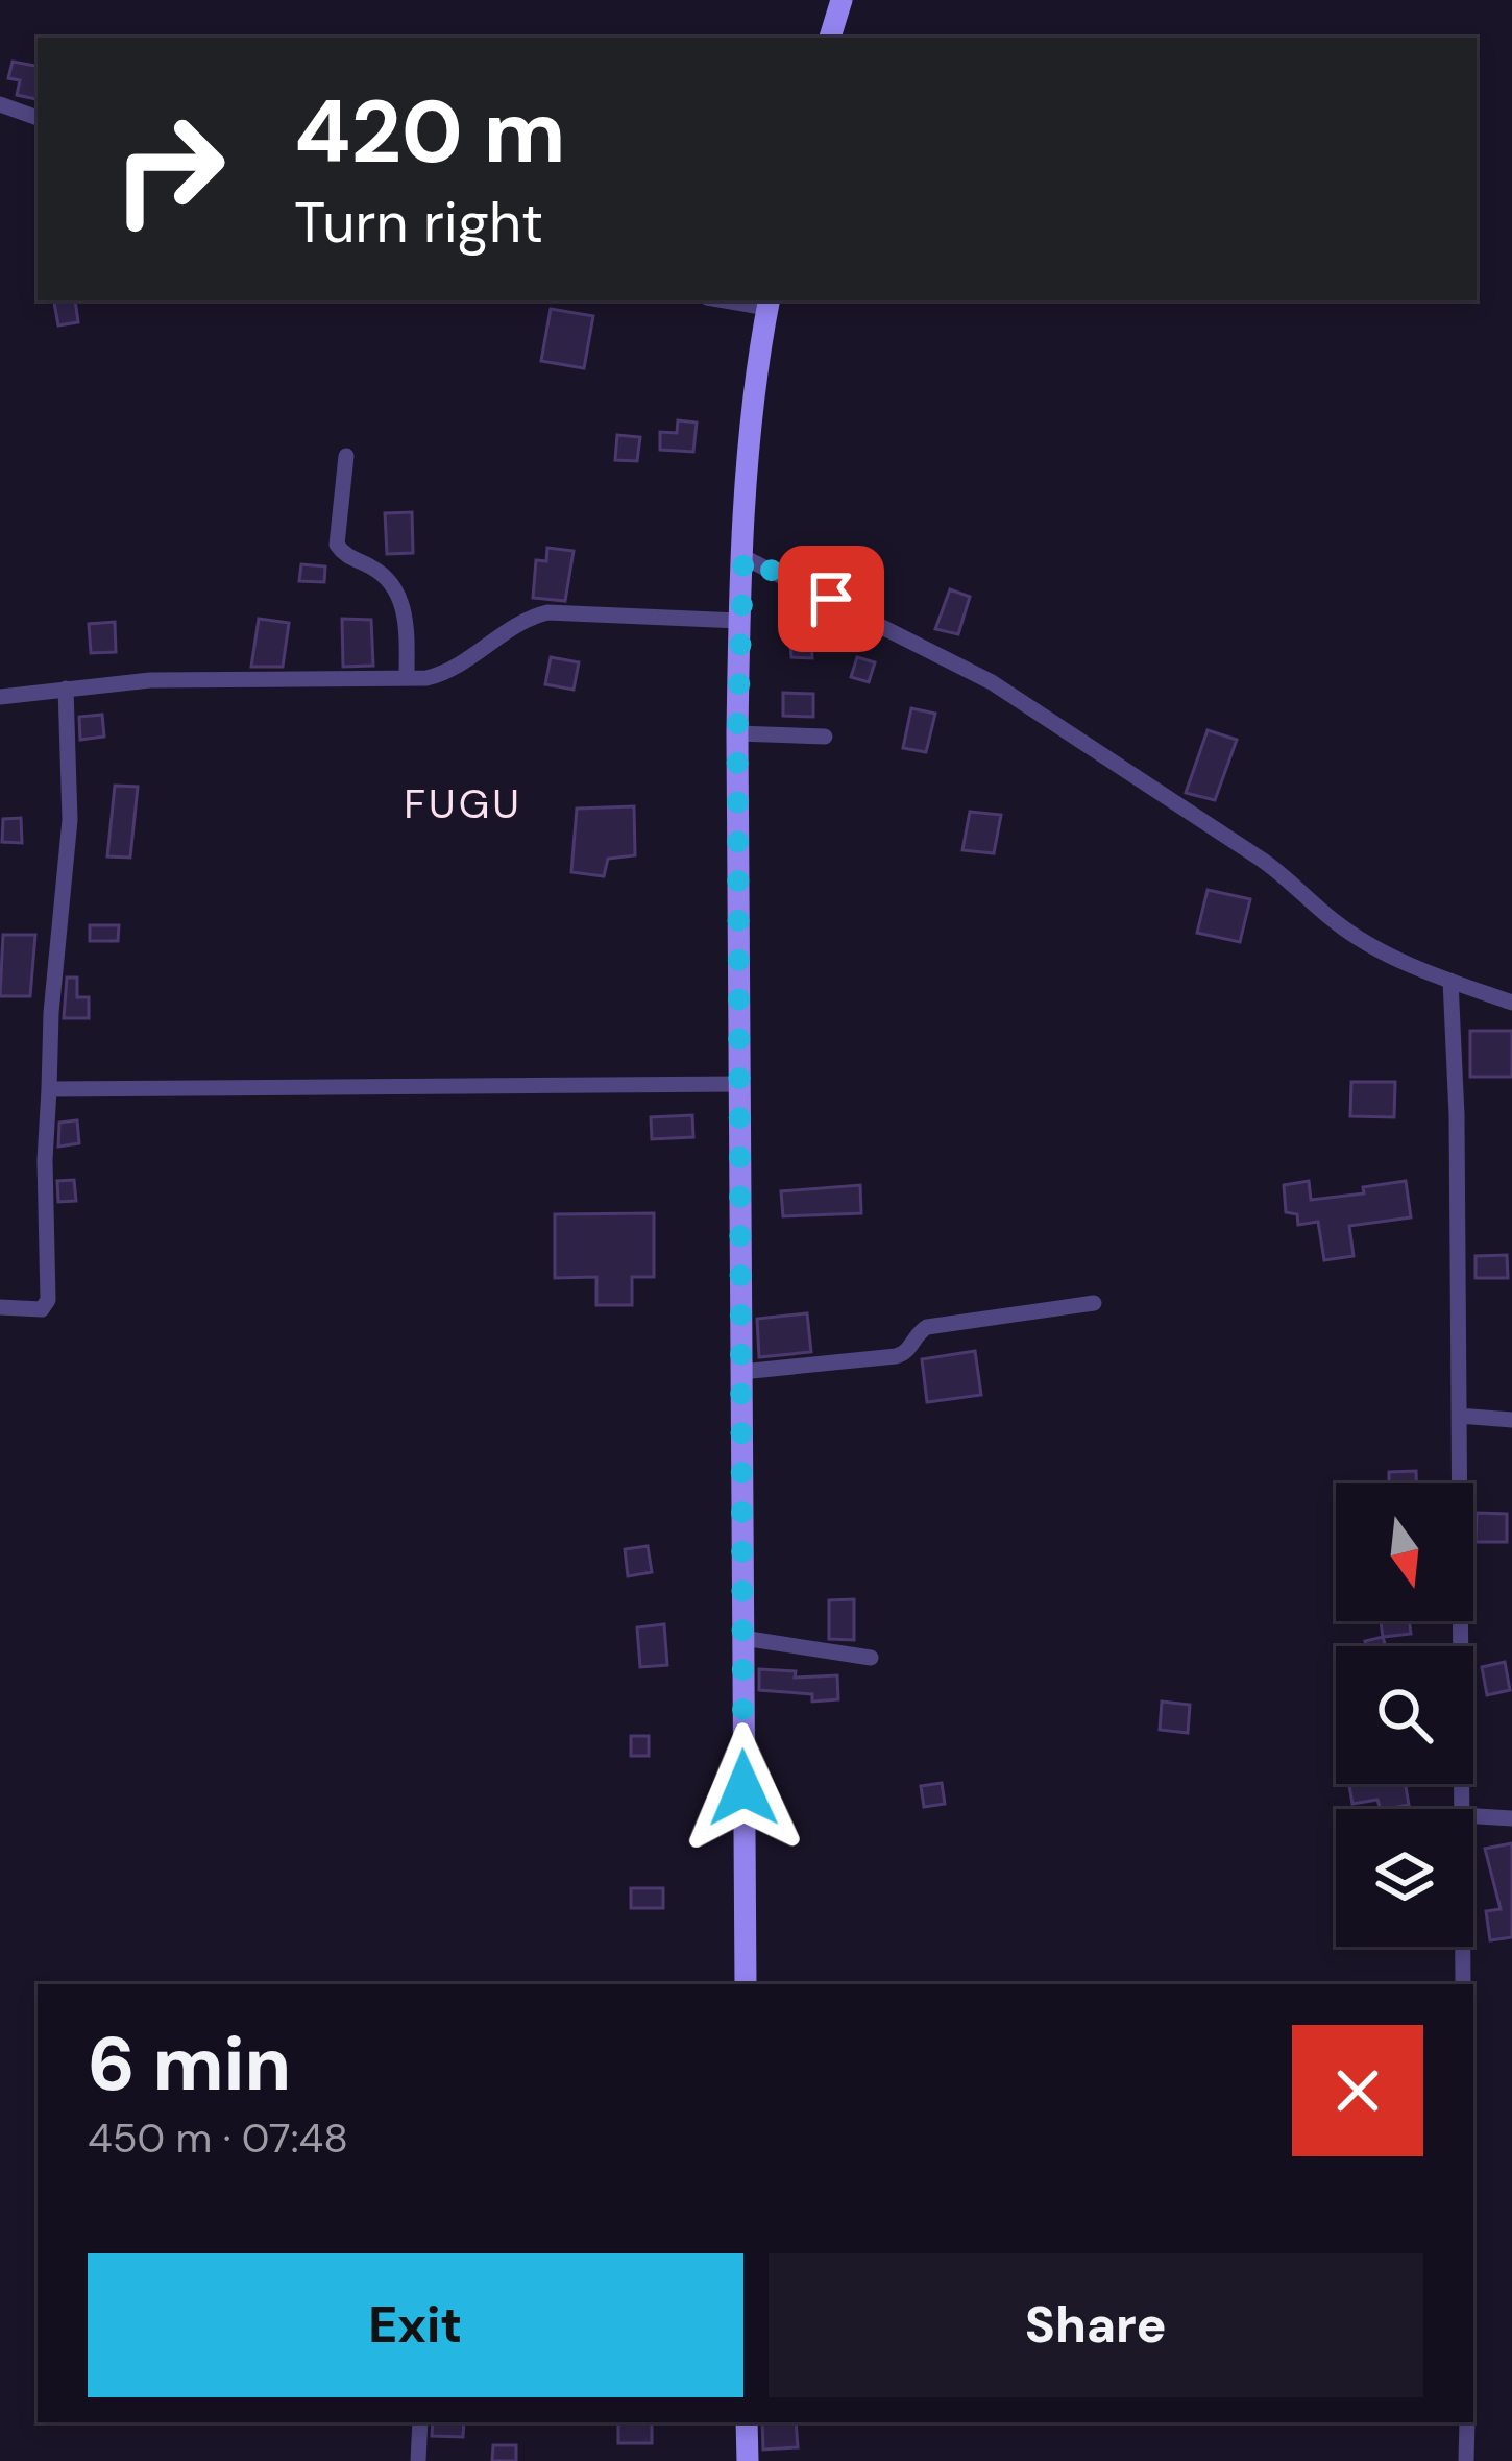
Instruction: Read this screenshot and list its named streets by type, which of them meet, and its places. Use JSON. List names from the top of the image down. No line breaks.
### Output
{"districts":["FUGU"],"north":"bottom","page":{"turn":["420 m","Turn right"],"heading":["6 min","450 m · 07:48"],"buttons":["Exit","Share"]}}
